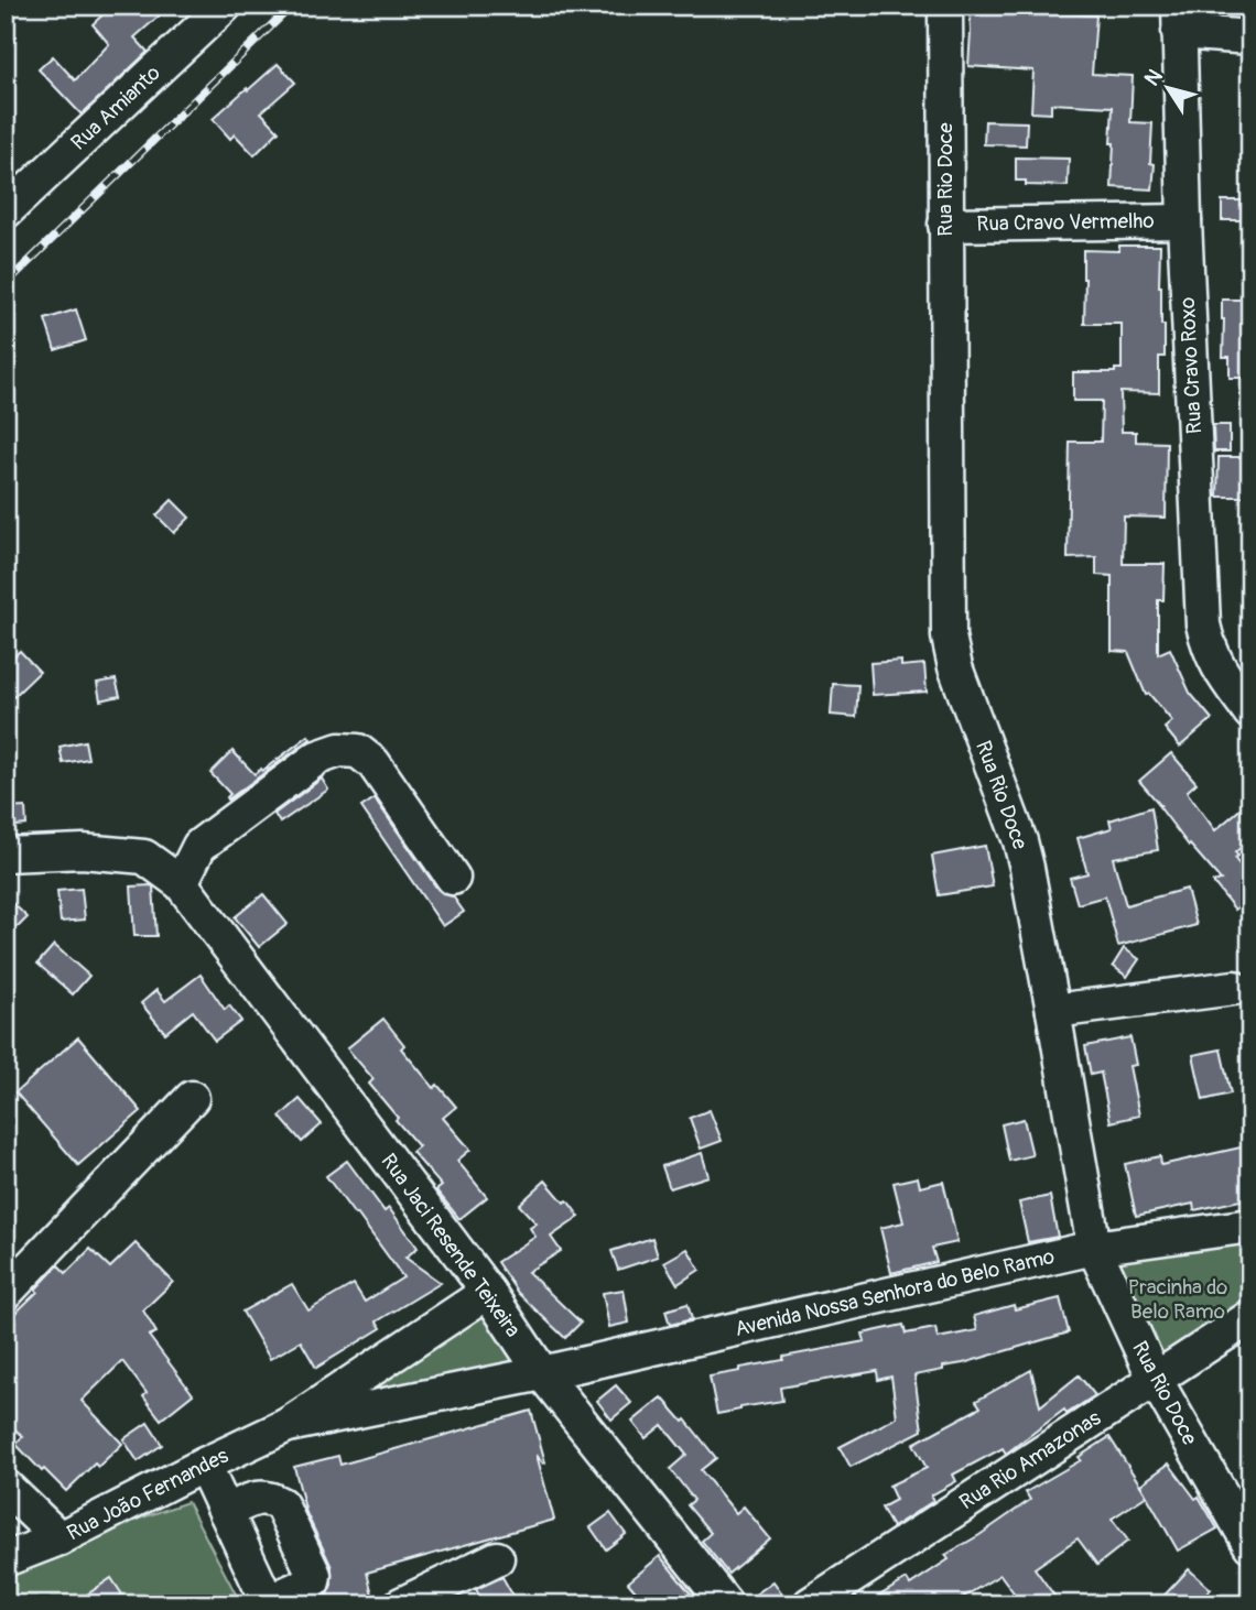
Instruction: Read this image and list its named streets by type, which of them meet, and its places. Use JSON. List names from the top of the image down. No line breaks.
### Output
{"streets":{"street":["Rua Amianto","Rua Rio Doce","Rua Cravo Vermelho","Rua Cravo Roxo","Rua Jaci Resende Teixeira","Avenida Nossa Senhora do Belo Ramo","Rua Rio Amazonas","Rua João Fernandes"]},"crossings":[["Rua Rio Doce","Rua Cravo Vermelho"],["Rua Rio Doce","Avenida Nossa Senhora do Belo Ramo"],["Rua Rio Doce","Rua Rio Amazonas"],["Rua Cravo Vermelho","Rua Cravo Roxo"],["Rua Jaci Resende Teixeira","Avenida Nossa Senhora do Belo Ramo"],["Rua Jaci Resende Teixeira","Rua João Fernandes"],["Avenida Nossa Senhora do Belo Ramo","Rua João Fernandes"]],"parks":["Pracinha do Belo Ramo"],"north":"top left"}
